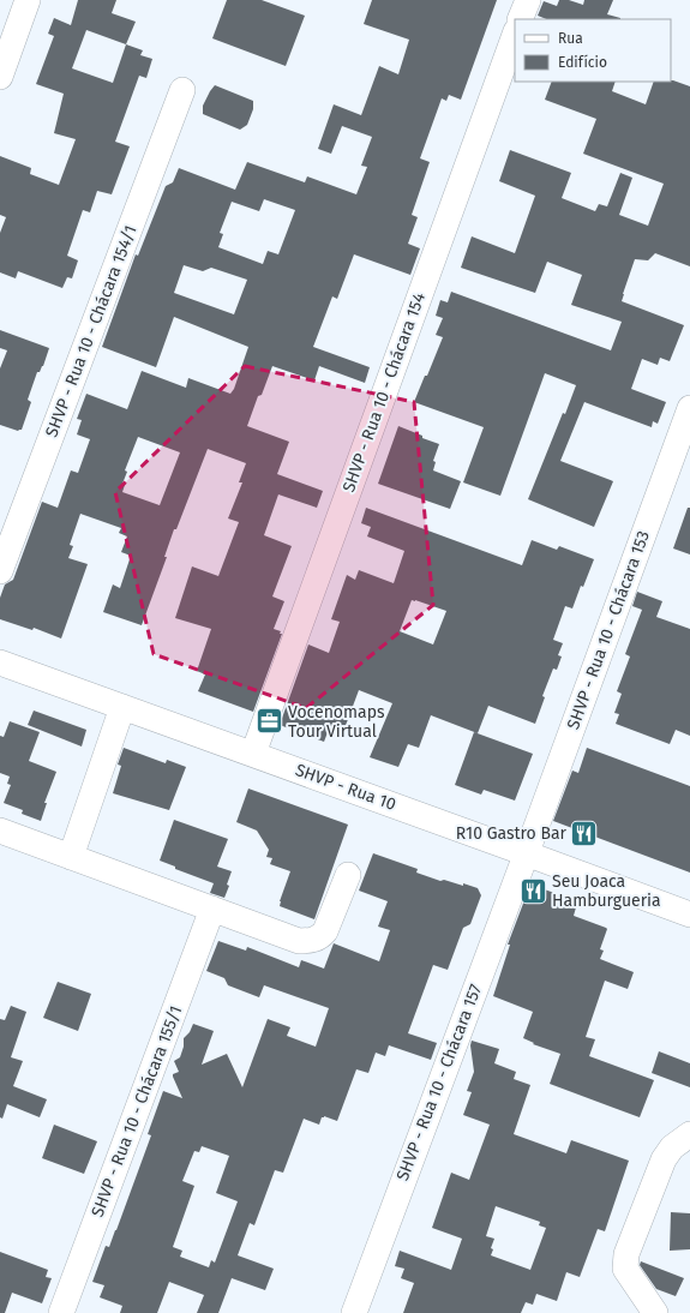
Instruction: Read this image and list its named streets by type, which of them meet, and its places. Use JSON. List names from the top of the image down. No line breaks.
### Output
{"streets":{"street":["SHVP - Rua 10 - Chácara 154/1","SHVP - Rua 10 - Chácara 154","SHVP - Rua 10 - Chácara 153","SHVP - Rua 10","SHVP - Rua 10 - Chácara 157","SHVP - Rua 10 - Chácara 155/1"]},"crossings":[["SHVP - Rua 10 - Chácara 154","SHVP - Rua 10"],["SHVP - Rua 10 - Chácara 153","SHVP - Rua 10"],["SHVP - Rua 10 - Chácara 153","SHVP - Rua 10 - Chácara 157"],["SHVP - Rua 10","SHVP - Rua 10 - Chácara 157"]],"places":{"office":["Vocenomaps Tour Virtual"],"restaurant":["R10 Gastro Bar","Seu Joaca Hamburgueria"]},"legend":["Rua","Edifício"]}
